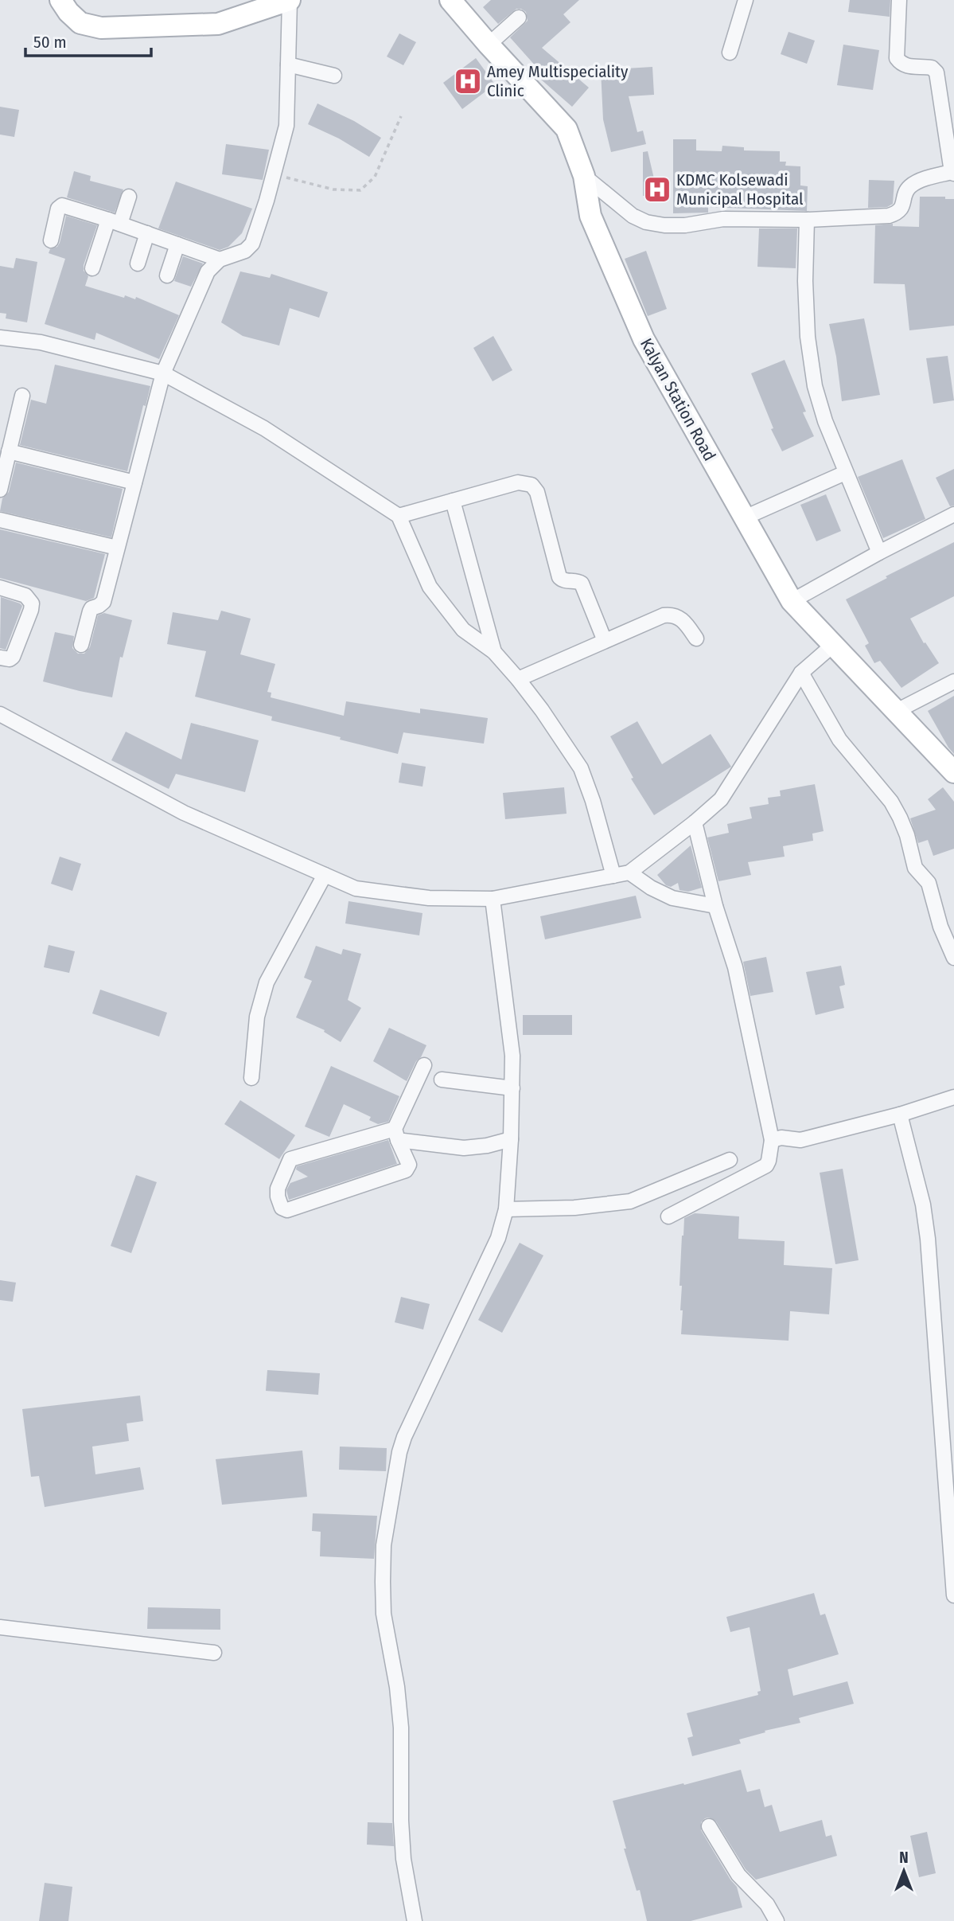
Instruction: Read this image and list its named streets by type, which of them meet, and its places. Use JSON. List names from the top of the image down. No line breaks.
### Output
{"streets":{"street":["Kalyan Station Road"]},"places":{"hospital":["Amey Multispeciality Clinic","KDMC Kolsewadi Municipal Hospital"]},"scale_bar":"50 m","north":"top"}
